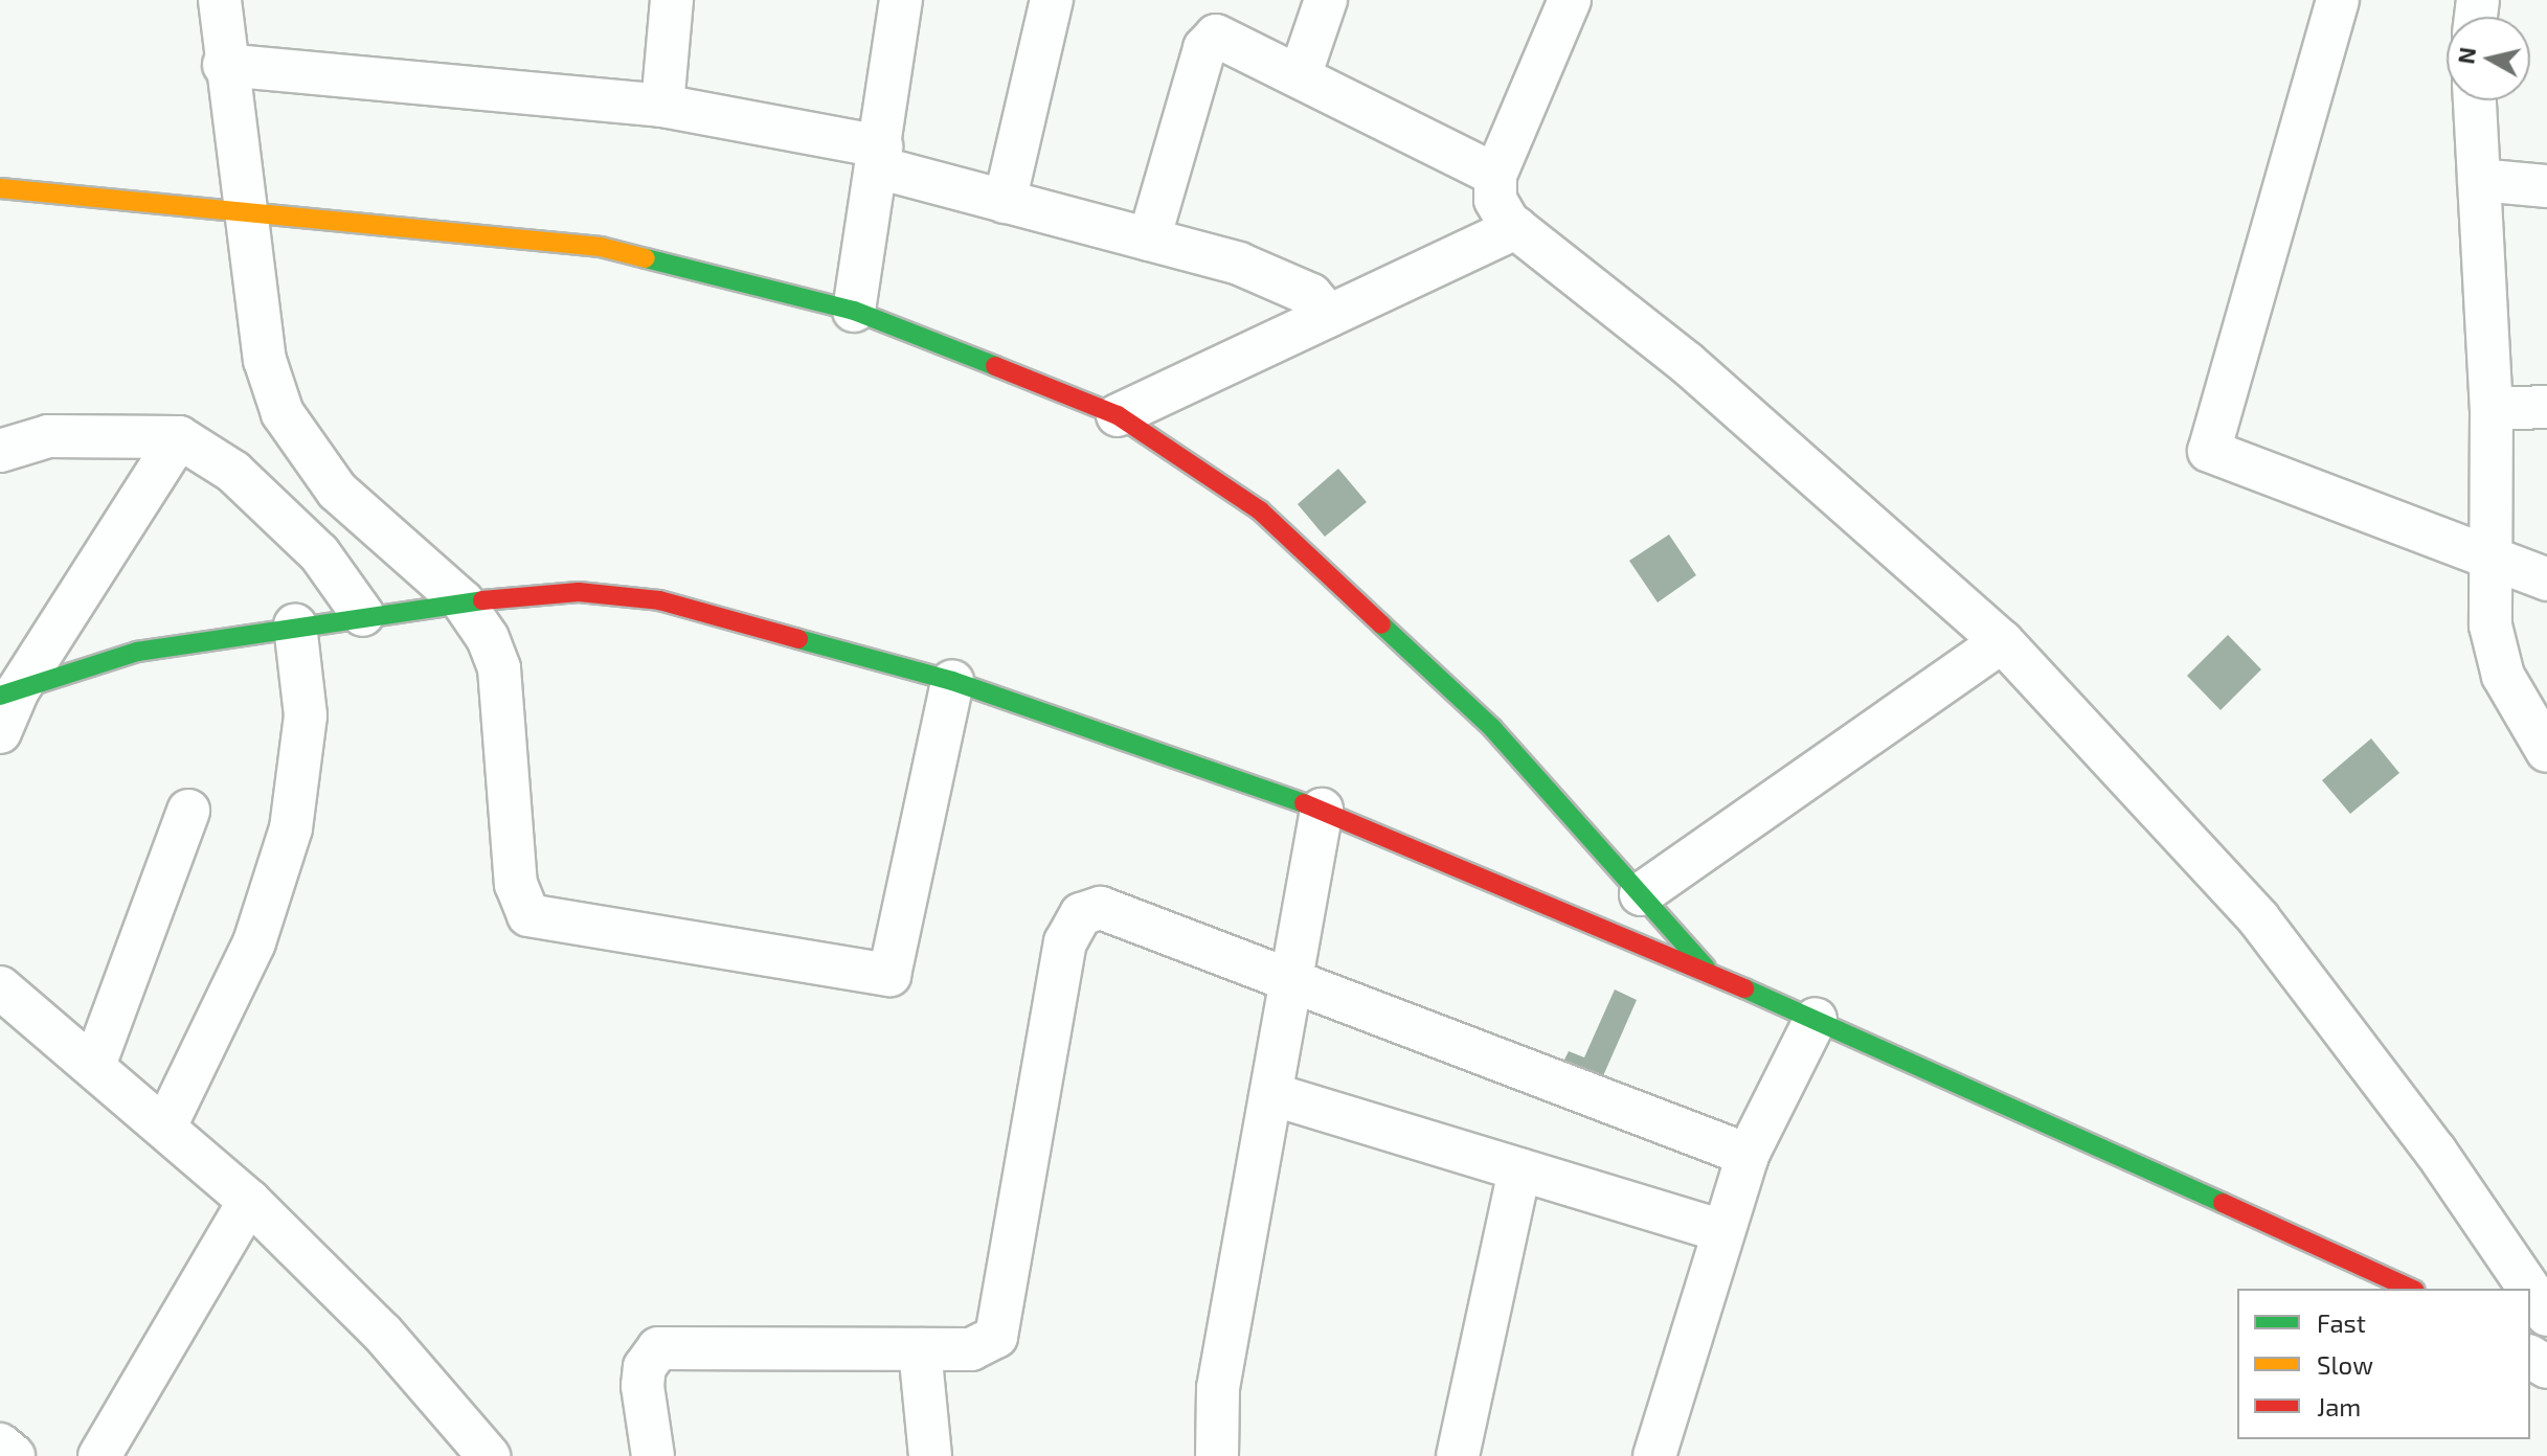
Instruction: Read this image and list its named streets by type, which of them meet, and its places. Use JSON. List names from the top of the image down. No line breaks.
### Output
{"legend":["Fast","Slow","Jam"],"north":"left"}
